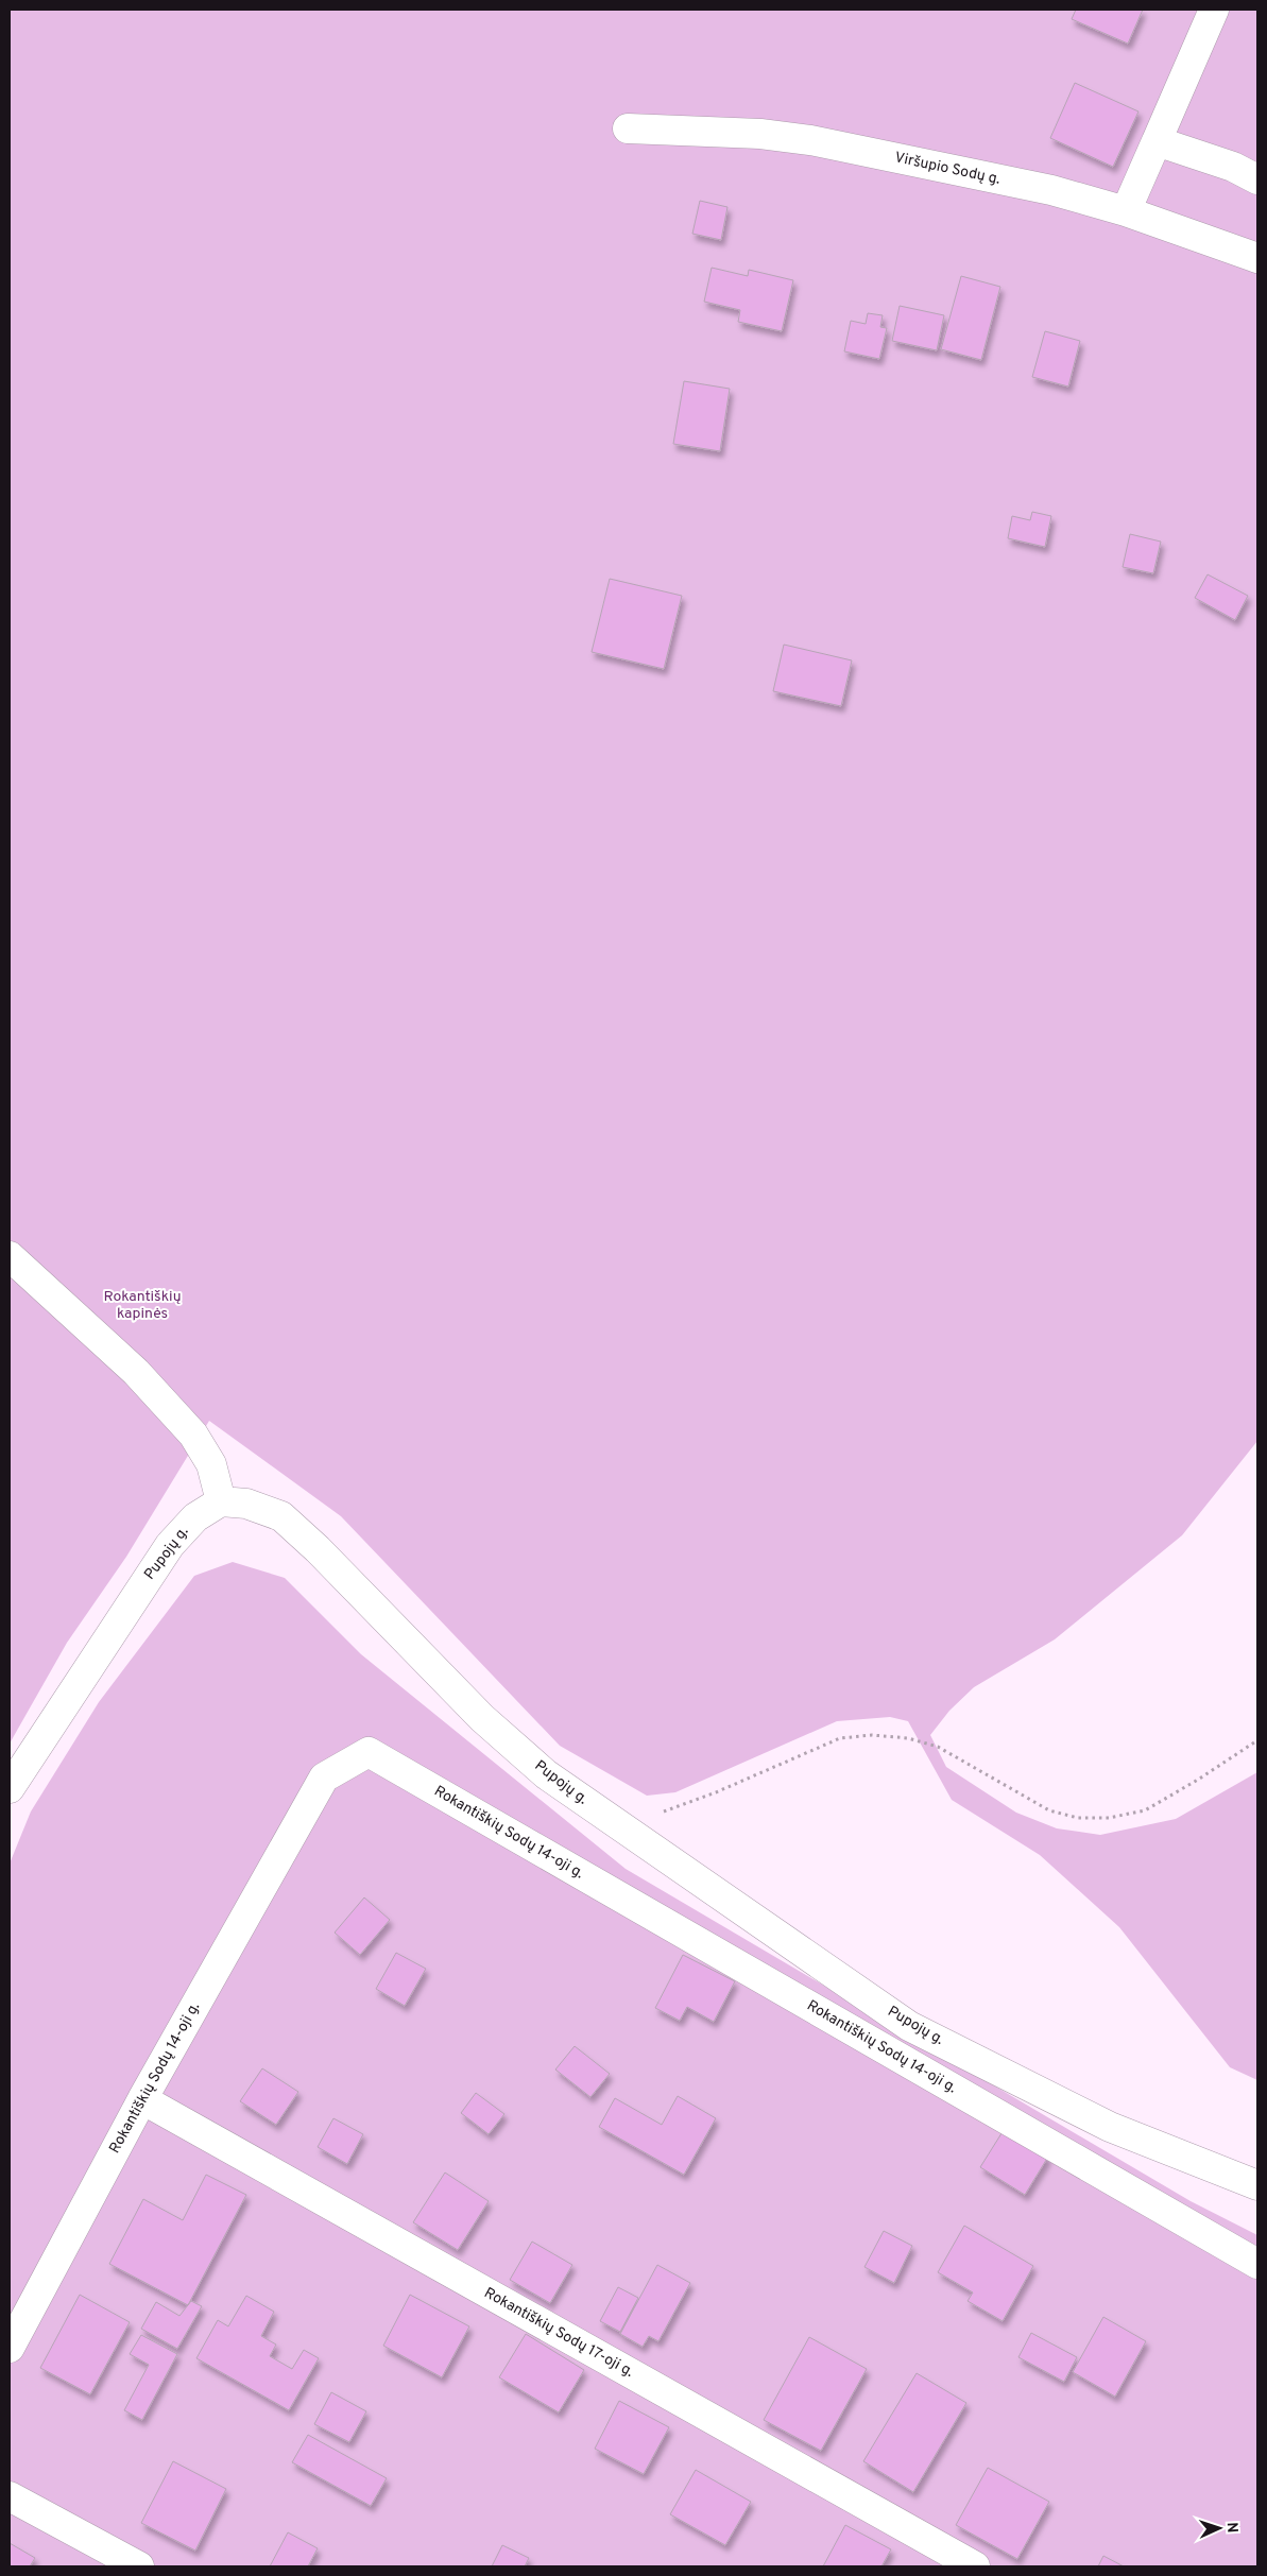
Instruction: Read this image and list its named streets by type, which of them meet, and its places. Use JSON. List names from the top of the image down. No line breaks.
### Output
{"streets":{"street":["Viršupio Sodų g.","Pupojų g.","Rokantiškių Sodų 14-oji g.","Rokantiškių Sodų 17-oji g."]},"crossings":[["Rokantiškių Sodų 14-oji g.","Rokantiškių Sodų 17-oji g."]],"parks":["Rokantiškių kapinės"],"north":"right"}
